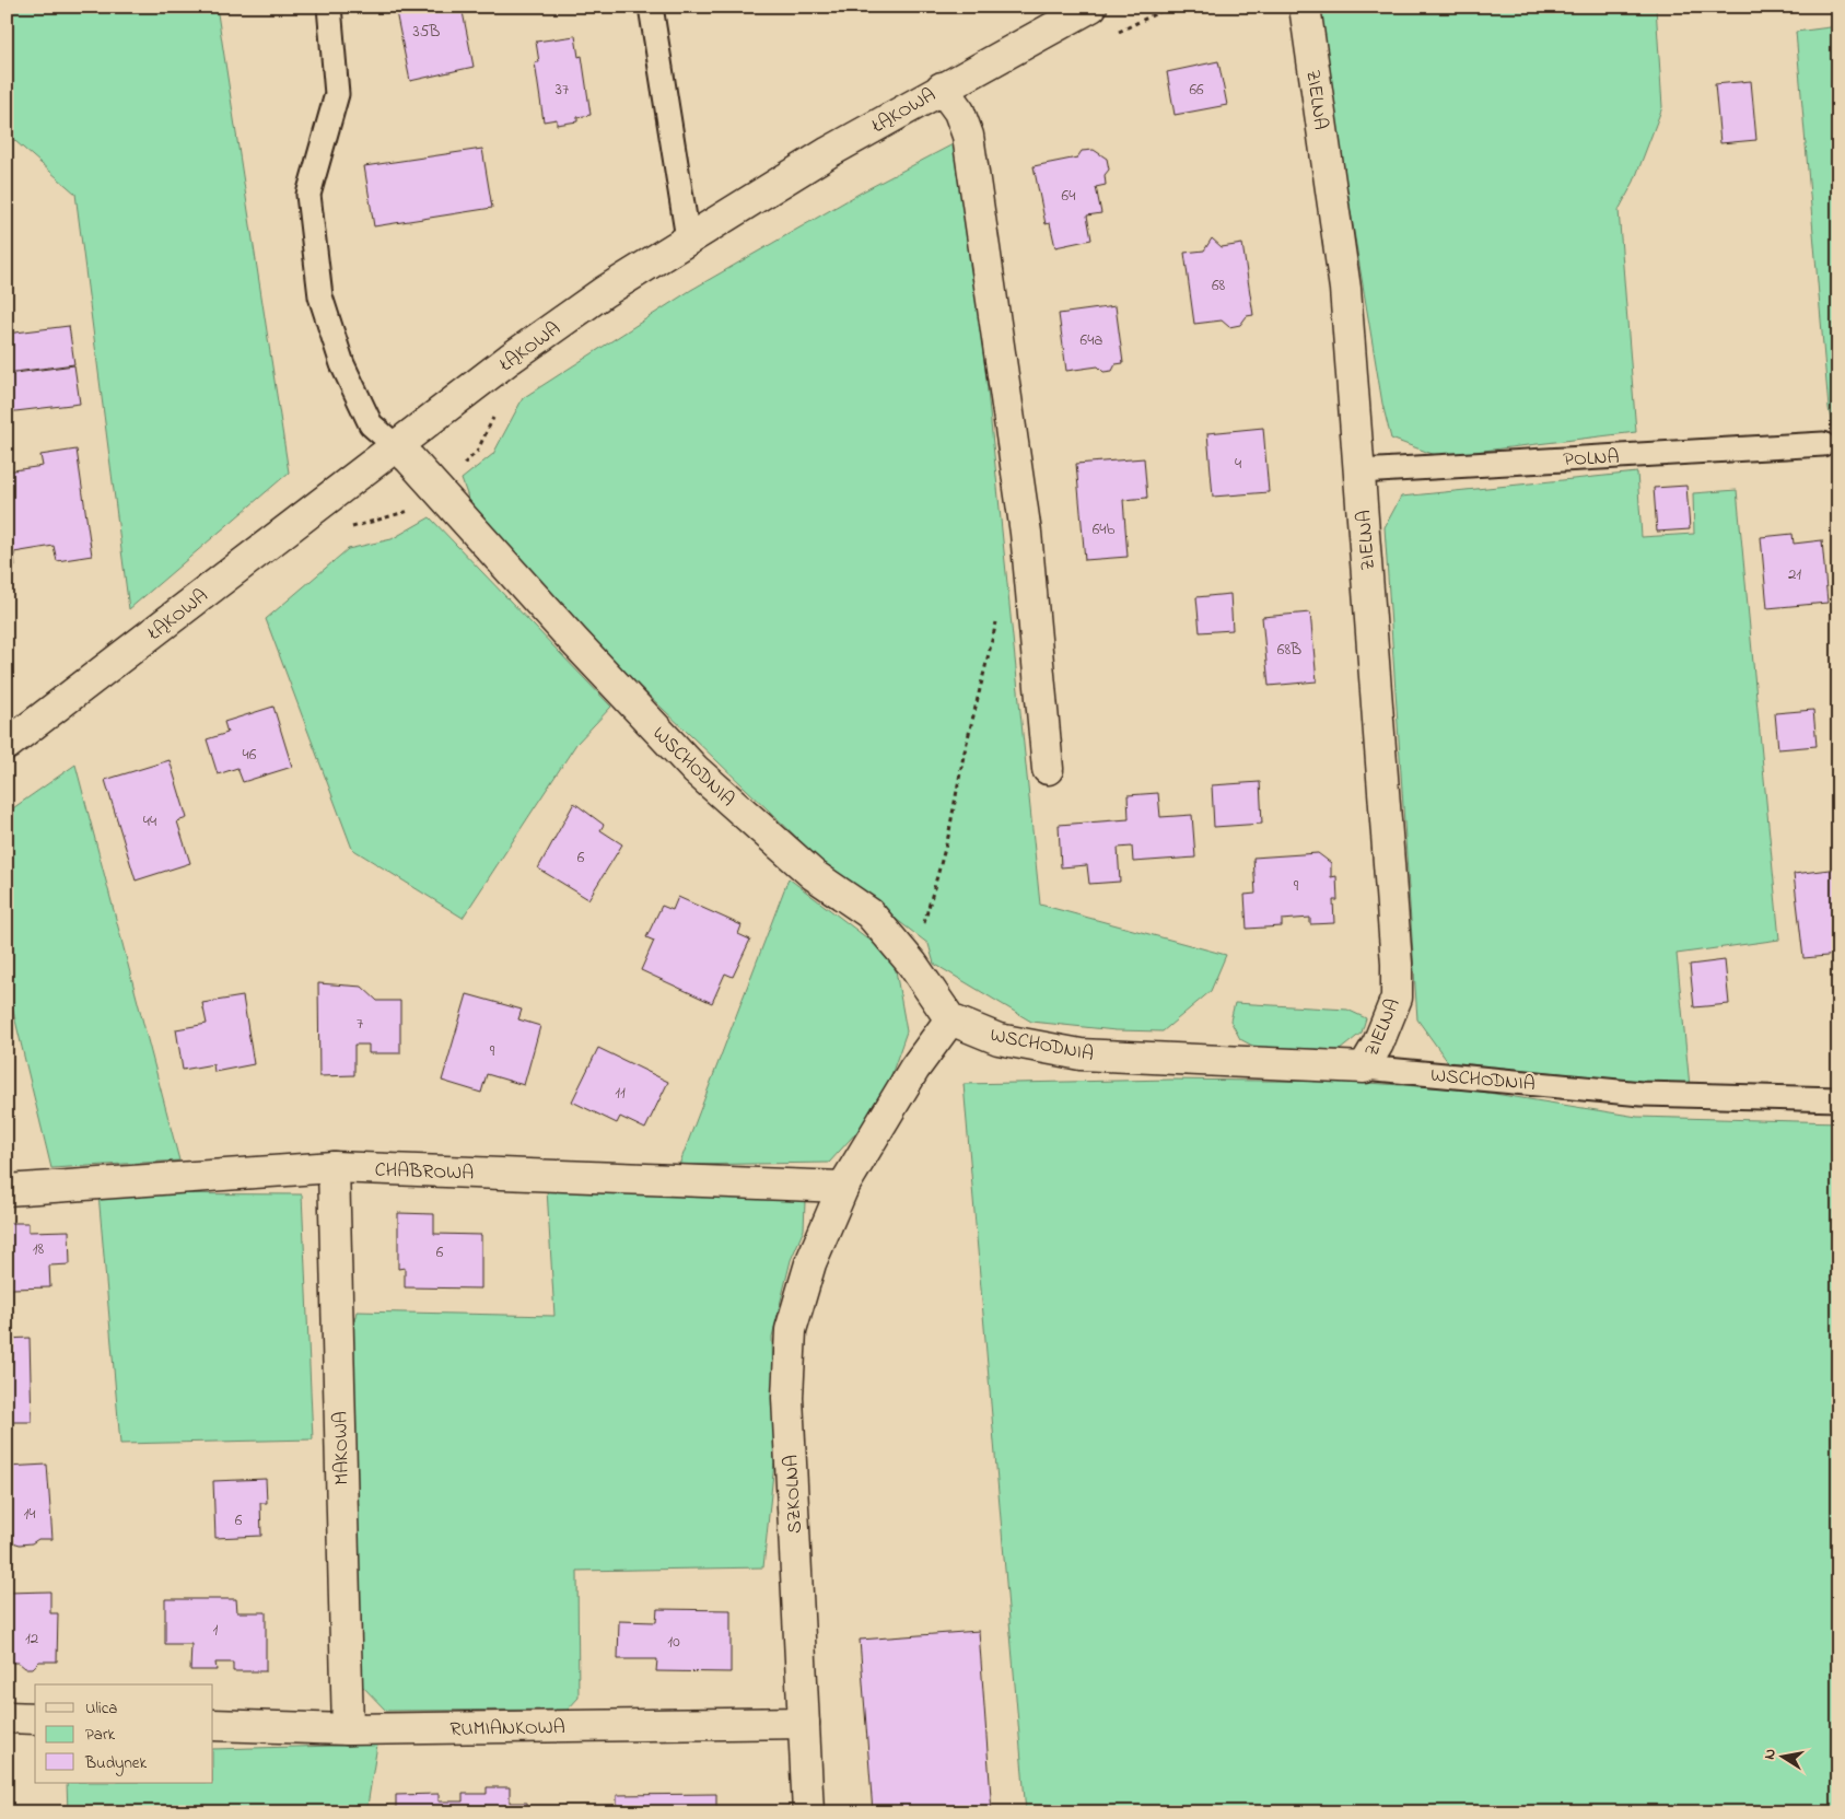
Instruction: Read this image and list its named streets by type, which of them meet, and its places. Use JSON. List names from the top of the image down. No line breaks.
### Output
{"streets":{"street":["ZIELNA","ŁĄKOWA","WSCHODNIA","CHABROWA","MAKOWA","SZKOLNA","RUMIANKOWA"],"lane":["POLNA"]},"crossings":[["ZIELNA","POLNA"],["ZIELNA","WSCHODNIA"],["ŁĄKOWA","WSCHODNIA"],["WSCHODNIA","SZKOLNA"],["CHABROWA","MAKOWA"],["CHABROWA","SZKOLNA"],["MAKOWA","RUMIANKOWA"],["SZKOLNA","RUMIANKOWA"]],"house_numbers":["35B","37","66","64","68","64a","4","64b","21","68B","46","44","6","9","7","9","11","18","6","14","6","1","12","10"],"legend":["Ulica","Park","Budynek"],"north":"left"}
